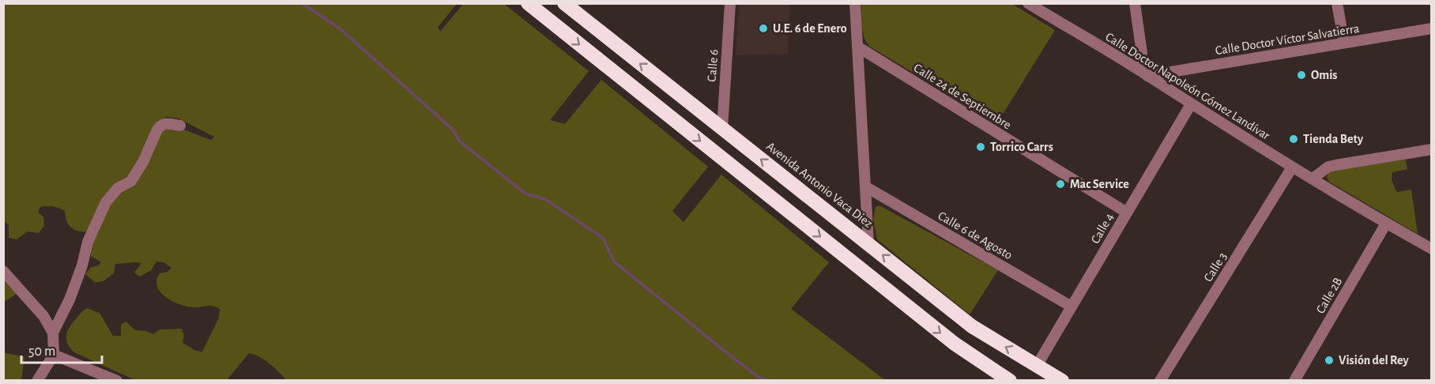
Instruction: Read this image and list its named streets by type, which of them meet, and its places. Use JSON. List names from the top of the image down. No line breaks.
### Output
{"streets":{"highway":["Avenida Antonio Vaca Diez"],"street":["Calle Doctor Víctor Salvatierra","Calle 6","Calle Doctor Napoleón Gómez Landívar","Calle 24 de Septiembre","Calle 4","Calle 6 de Agosto","Calle 3","Calle 2B"]},"crossings":[["Calle Doctor Víctor Salvatierra","Calle Doctor Napoleón Gómez Landívar"],["Calle 6","Avenida Antonio Vaca Diez"],["Calle Doctor Napoleón Gómez Landívar","Calle 4"],["Calle Doctor Napoleón Gómez Landívar","Calle 3"],["Calle Doctor Napoleón Gómez Landívar","Calle 2B"],["Calle 24 de Septiembre","Calle 4"],["Avenida Antonio Vaca Diez","Calle 4"],["Calle 4","Calle 6 de Agosto"]],"places":["U.E. 6 de Enero","Omis","Tienda Bety","Torrico Carrs","Mac Service","Visión del Rey"],"scale_bar":"50 m"}
